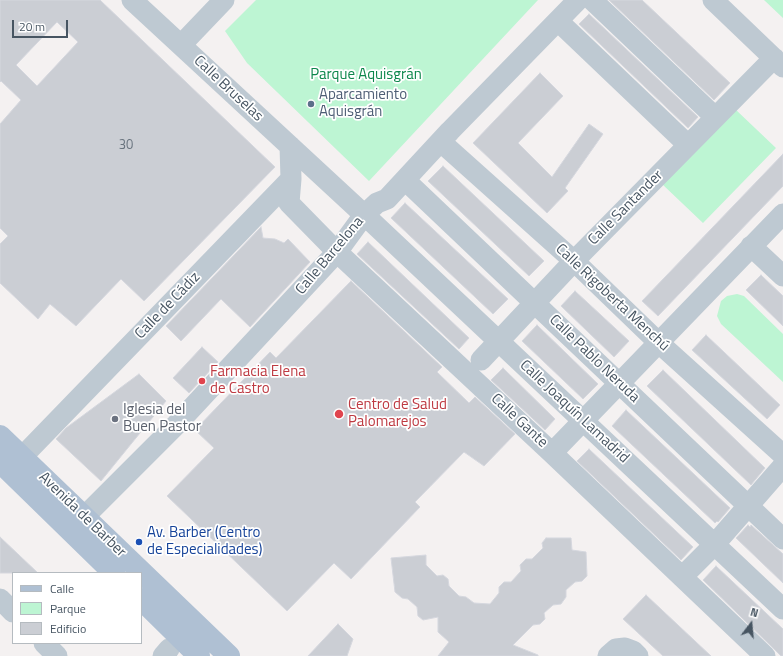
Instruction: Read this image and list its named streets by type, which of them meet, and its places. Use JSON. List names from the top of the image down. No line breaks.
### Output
{"streets":{"main road":["Avenida de Barber"],"street":["Calle Bruselas","Calle Santander","Calle Barcelona","Calle Rigoberta Menchú","Calle de Cádiz","Calle Pablo Neruda","Calle Joaquín Lamadrid","Calle Gante"]},"crossings":[["Calle Bruselas","Calle Barcelona"],["Calle Bruselas","Calle Joaquín Lamadrid"],["Calle Santander","Calle Rigoberta Menchú"],["Calle Santander","Calle Pablo Neruda"],["Calle Santander","Calle Joaquín Lamadrid"],["Calle Barcelona","Calle Rigoberta Menchú"],["Calle Barcelona","Calle Pablo Neruda"],["Calle Barcelona","Calle Joaquín Lamadrid"],["Calle Barcelona","Calle Gante"],["Calle Barcelona","Avenida de Barber"],["Calle de Cádiz","Calle Gante"],["Calle de Cádiz","Avenida de Barber"]],"parks":["Parque Aquisgrán"],"places":["Aparcamiento Aquisgrán","Farmacia Elena de Castro","Centro de Salud Palomarejos","Iglesia del Buen Pastor","Av. Barber (Centro de Especialidades)"],"house_numbers":["30"],"legend":["Calle","Parque","Edificio"],"scale_bar":"20 m","north":"top"}
